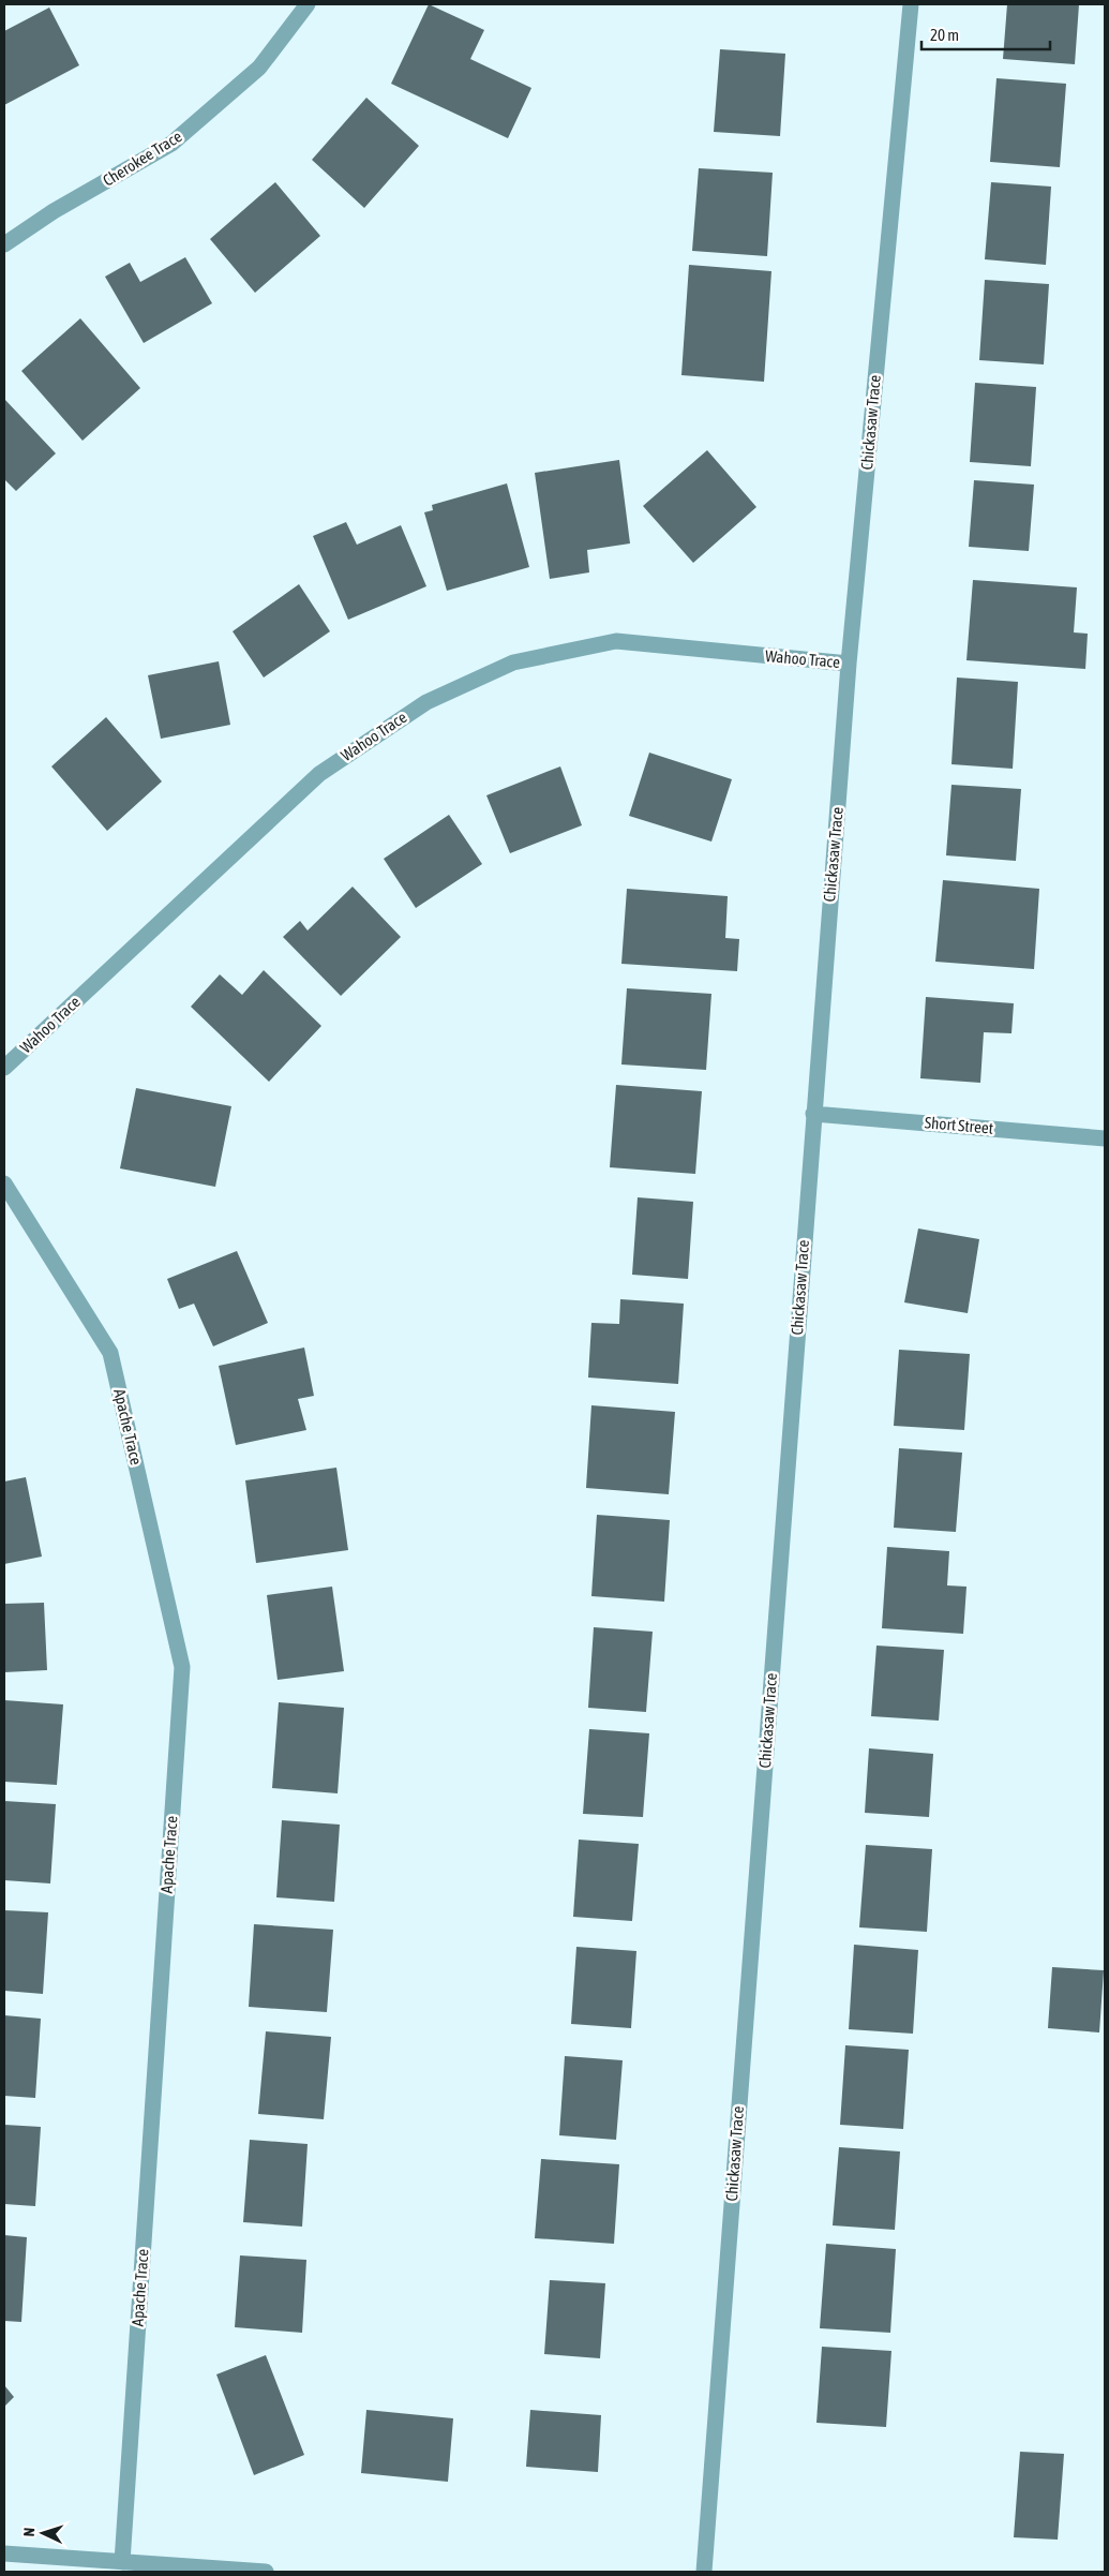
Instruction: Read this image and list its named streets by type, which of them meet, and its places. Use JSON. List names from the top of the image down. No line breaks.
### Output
{"streets":{"street":["Cherokee Trace","Chickasaw Trace","Wahoo Trace","Short Street","Apache Trace"]},"crossings":[["Chickasaw Trace","Wahoo Trace"],["Chickasaw Trace","Short Street"]],"scale_bar":"20 m","north":"left"}
